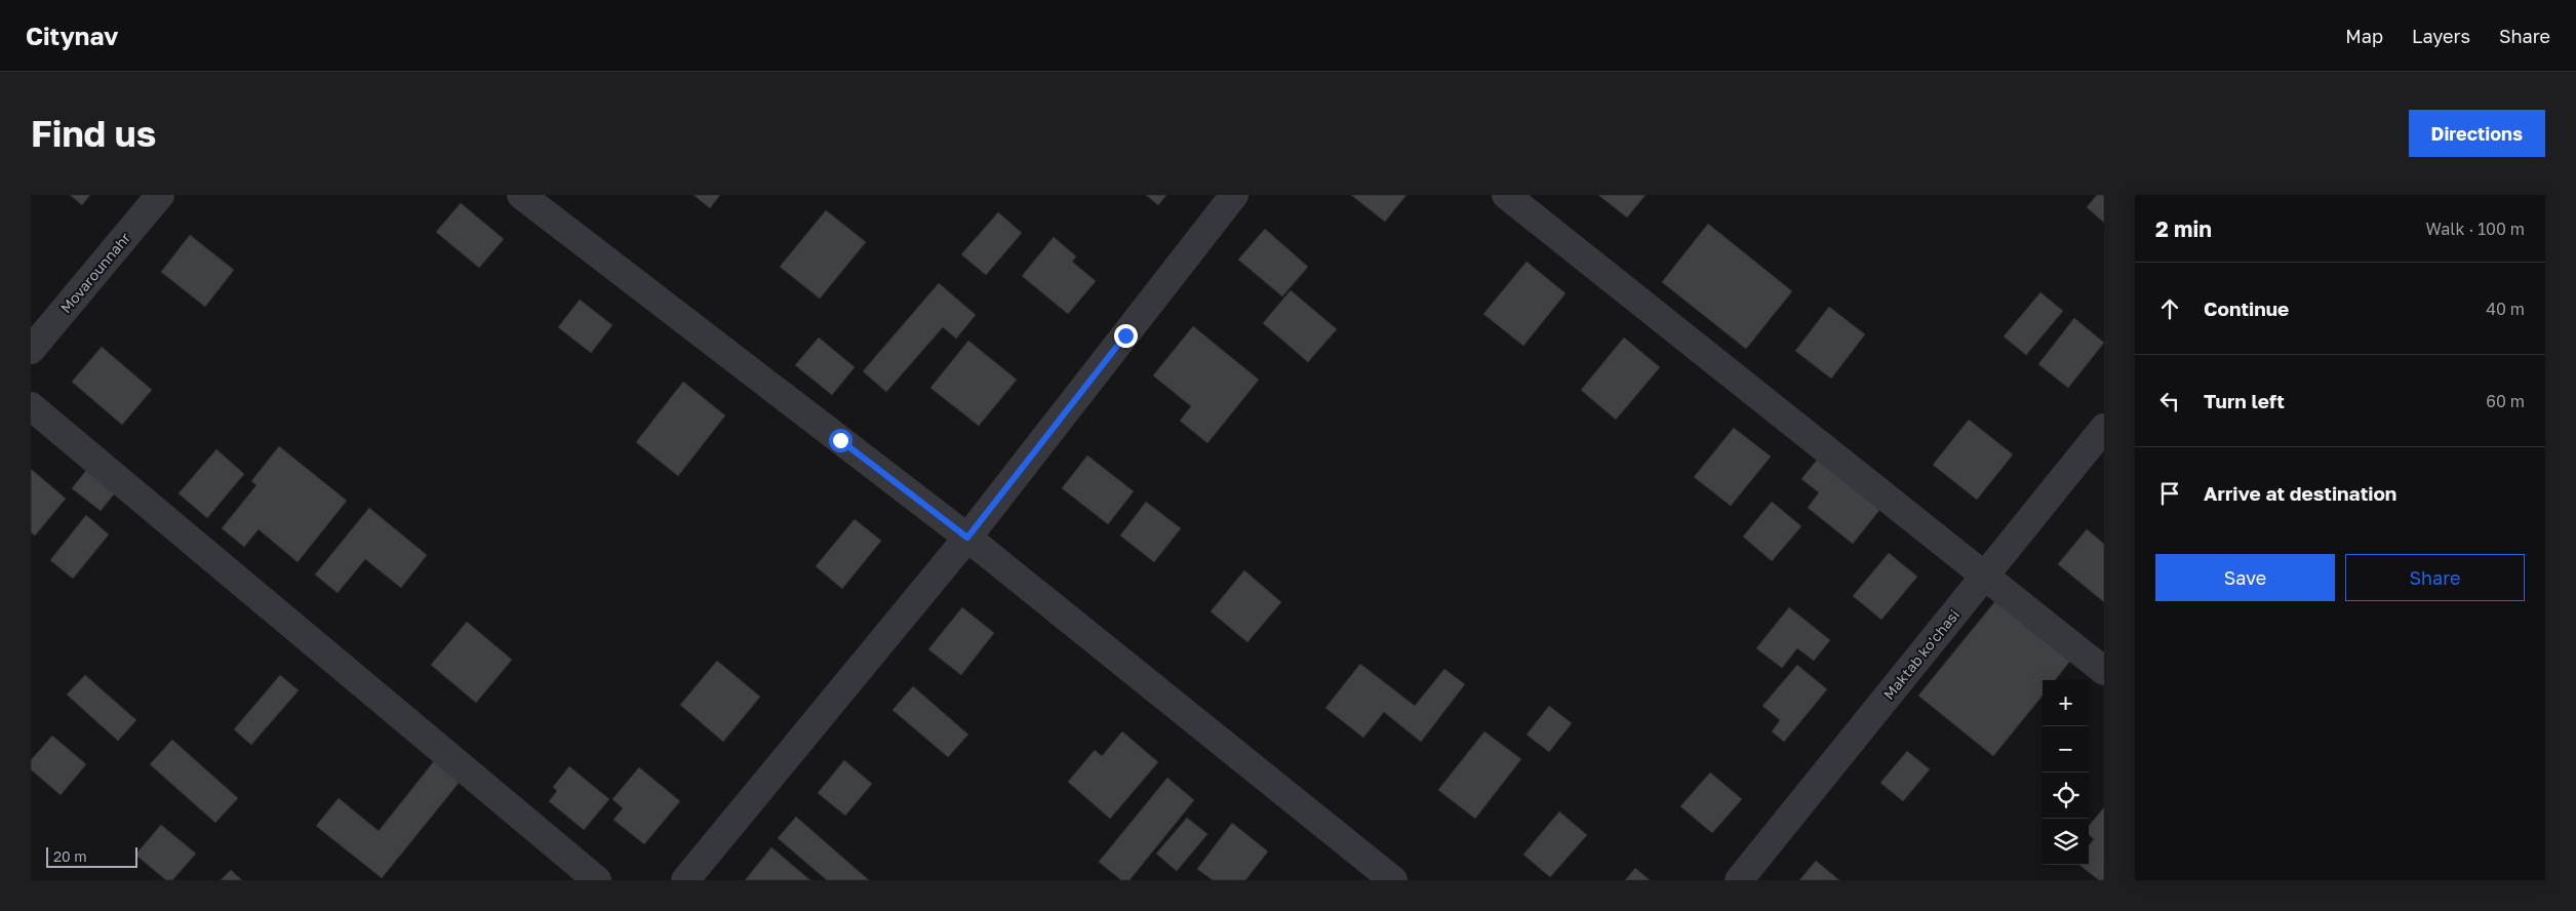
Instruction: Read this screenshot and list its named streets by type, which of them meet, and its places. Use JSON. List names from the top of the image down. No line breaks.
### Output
{"streets":{"street":["Movarounnahr","Maktab ko'chasi"]},"scale_bar":"20 m","page":{"header":"Citynav","nav":["Map","Layers","Share"],"buttons":["Directions",["Save","Share"]],"title":"Find us","heading":["2 min","Walk · 100 m"],"list":[["Continue","40 m"],["Turn left","60 m"],"Arrive at destination"],"map_buttons":["+","−"],"scale":"20 m"}}
